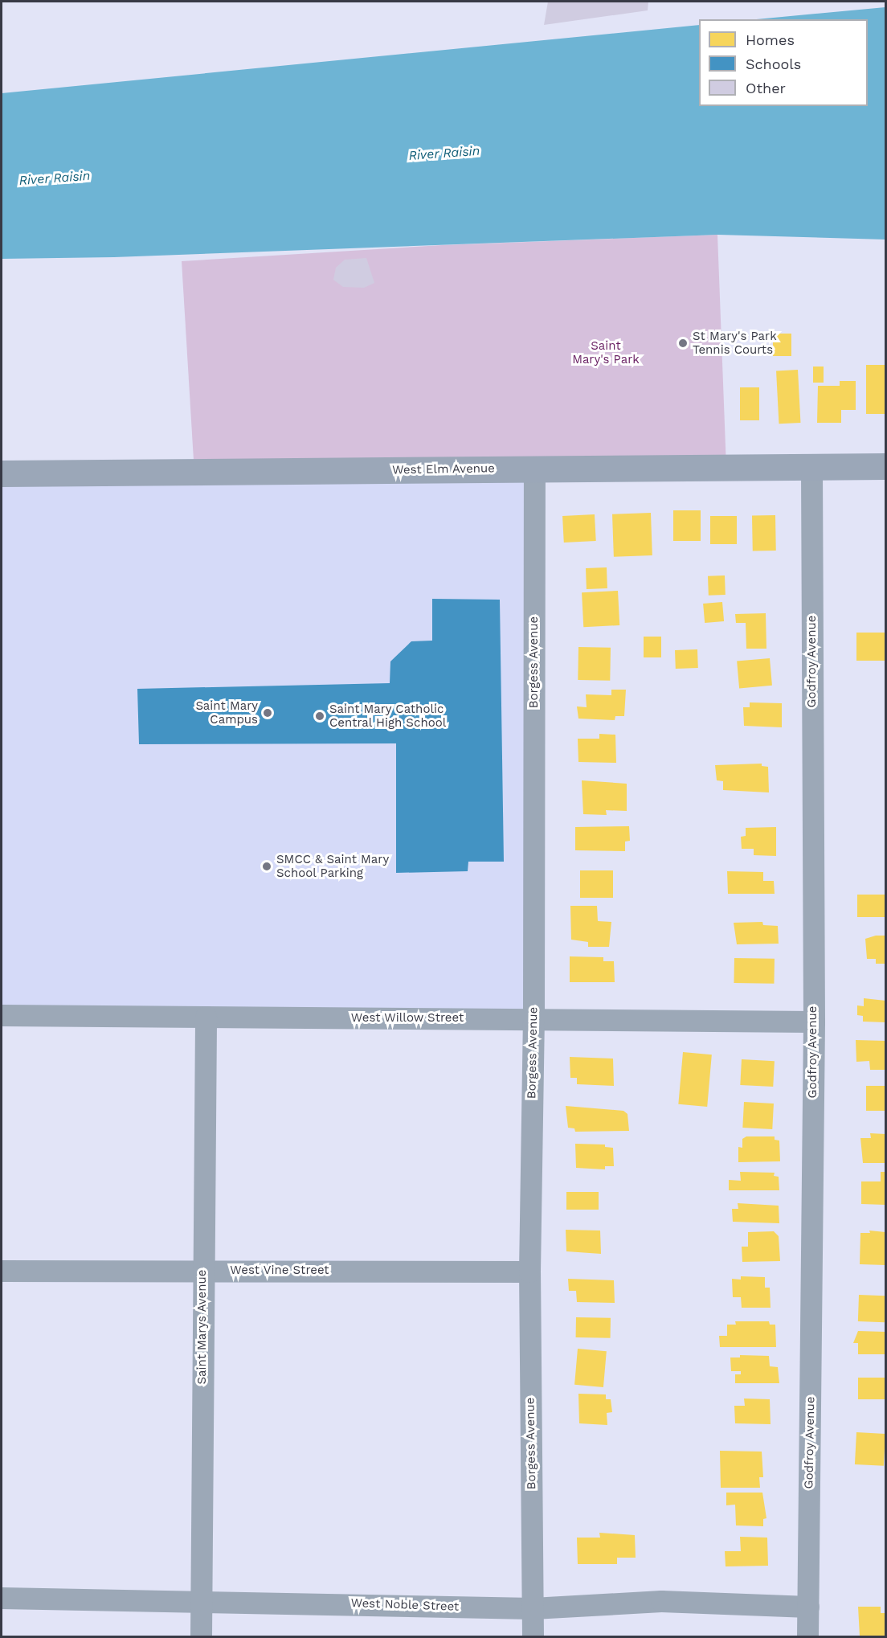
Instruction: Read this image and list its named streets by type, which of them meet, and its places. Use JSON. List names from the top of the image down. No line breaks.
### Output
{"streets":{"street":["West Elm Avenue","Godfroy Avenue","Borgess Avenue","West Willow Street","West Vine Street","Saint Marys Avenue","West Noble Street"]},"crossings":[["West Elm Avenue","Godfroy Avenue"],["West Elm Avenue","Borgess Avenue"],["Godfroy Avenue","West Willow Street"],["Godfroy Avenue","West Noble Street"],["Borgess Avenue","West Willow Street"],["Borgess Avenue","West Vine Street"],["Borgess Avenue","West Noble Street"],["West Willow Street","Saint Marys Avenue"],["West Vine Street","Saint Marys Avenue"],["Saint Marys Avenue","West Noble Street"]],"water":["River Raisin"],"parks":["Saint Mary's Park"],"places":["St Mary's Park Tennis Courts","Saint Mary Campus","Saint Mary Catholic Central High School","SMCC & Saint Mary School Parking"],"legend":["Homes","Schools","Other"]}
